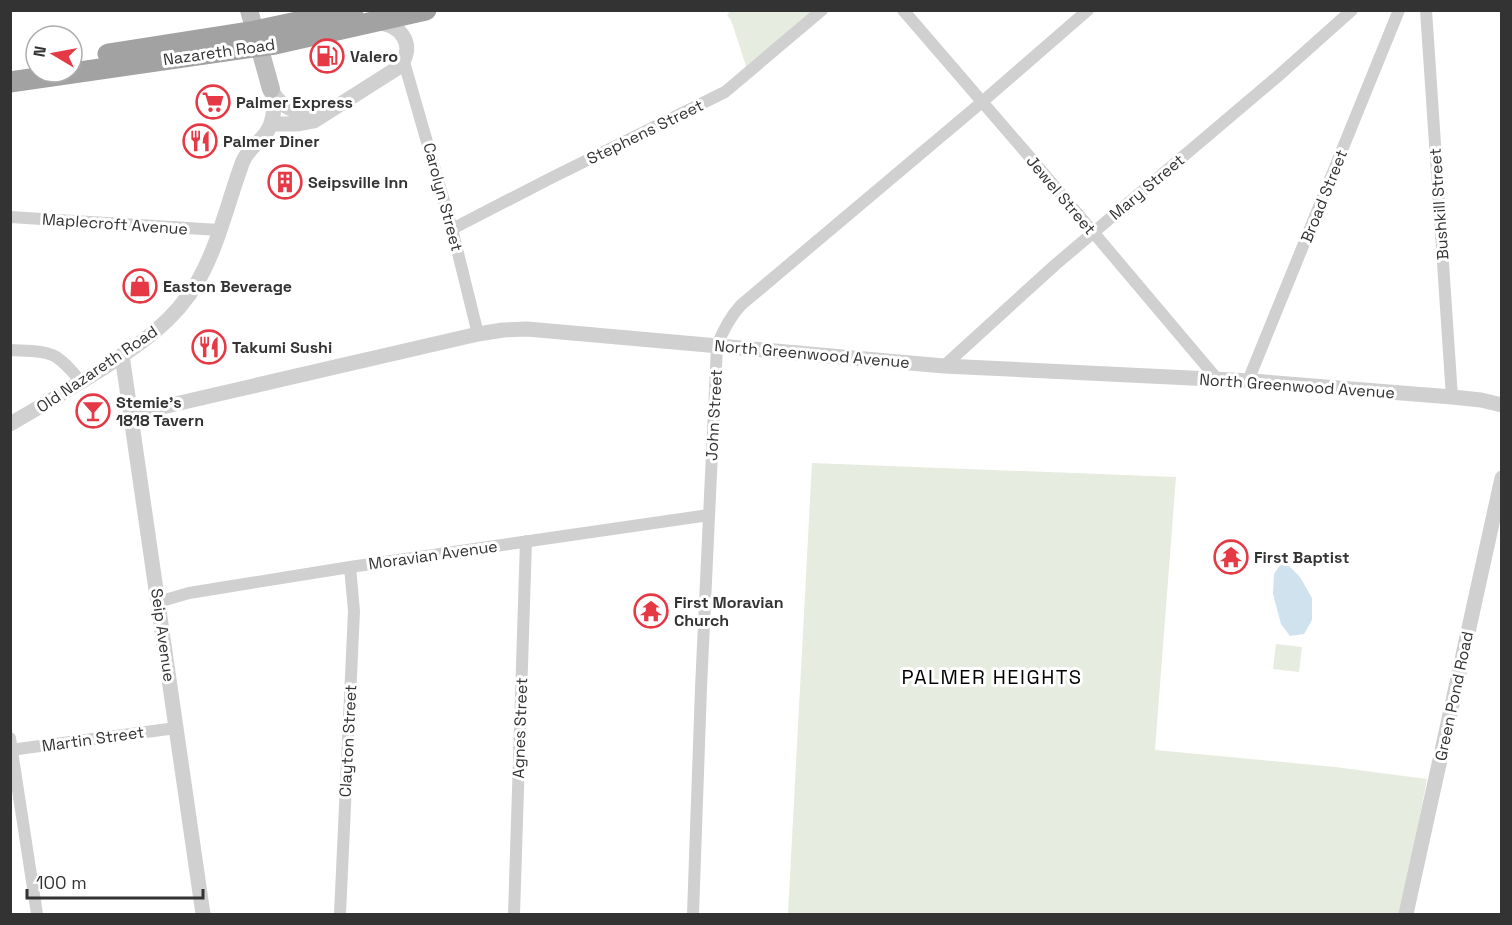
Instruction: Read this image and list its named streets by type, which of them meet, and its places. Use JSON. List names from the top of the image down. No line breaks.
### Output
{"streets":{"highway":["Nazareth Road"],"street":["Stephens Street","Mary Street","Jewel Street","Broad Street","Carolyn Street","Bushkill Street","Maplecroft Avenue","North Greenwood Avenue","Old Nazareth Road","John Street","Moravian Avenue","Seip Avenue","Green Pond Road","Agnes Street","Martin Street","Clayton Street"]},"crossings":[["Stephens Street","Carolyn Street"],["Mary Street","Jewel Street"],["Mary Street","North Greenwood Avenue"],["Jewel Street","North Greenwood Avenue"],["Jewel Street","John Street"],["Broad Street","North Greenwood Avenue"],["Carolyn Street","North Greenwood Avenue"],["Bushkill Street","North Greenwood Avenue"],["Maplecroft Avenue","Old Nazareth Road"],["North Greenwood Avenue","John Street"],["North Greenwood Avenue","Seip Avenue"],["Old Nazareth Road","Seip Avenue"],["John Street","Moravian Avenue"],["Moravian Avenue","Seip Avenue"],["Moravian Avenue","Agnes Street"],["Moravian Avenue","Clayton Street"],["Seip Avenue","Martin Street"]],"districts":["PALMER HEIGHTS"],"places":{"fuel station":["Valero"],"supermarket":["Palmer Express"],"restaurant":["Palmer Diner","Takumi Sushi"],"building":["Seipsville Inn"],"shop":["Easton Beverage"],"bar":["Stemie's 1818 Tavern"],"temple":["First Baptist","First Moravian Church"]},"scale_bar":"100 m","north":"left"}
